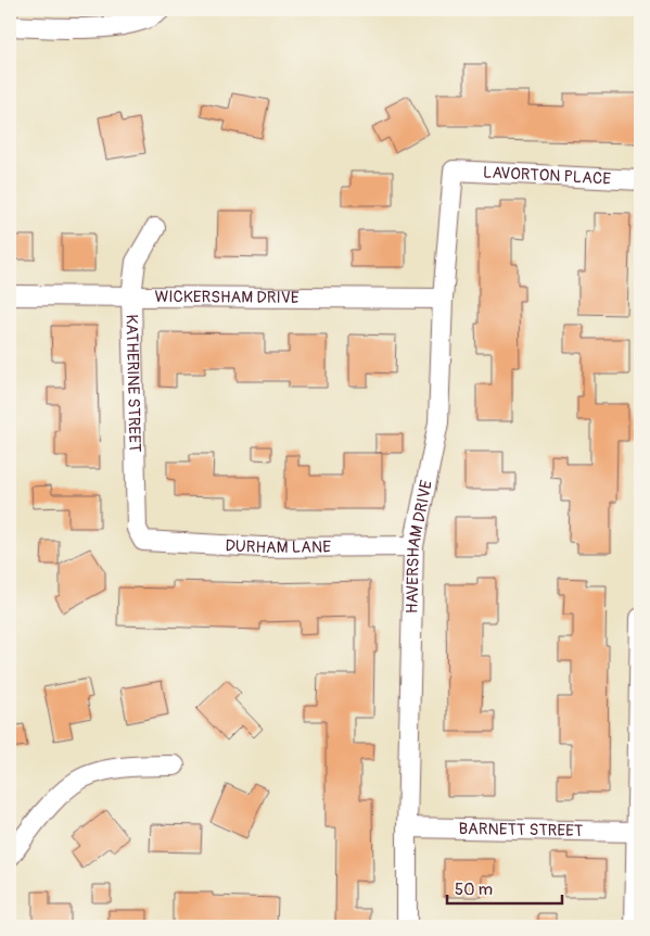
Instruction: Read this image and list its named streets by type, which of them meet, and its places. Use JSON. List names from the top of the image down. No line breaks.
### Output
{"streets":{"street":["LAVORTON PLACE","WICKERSHAM DRIVE","KATHERINE STREET","DURHAM LANE","HAVERSHAM DRIVE","BARNETT STREET"]},"crossings":[["LAVORTON PLACE","HAVERSHAM DRIVE"],["WICKERSHAM DRIVE","KATHERINE STREET"],["WICKERSHAM DRIVE","HAVERSHAM DRIVE"],["KATHERINE STREET","DURHAM LANE"],["DURHAM LANE","HAVERSHAM DRIVE"],["HAVERSHAM DRIVE","BARNETT STREET"]],"scale_bar":"50 m"}
